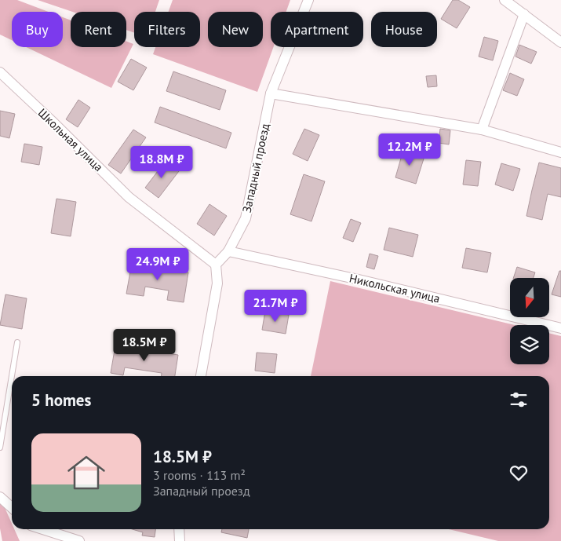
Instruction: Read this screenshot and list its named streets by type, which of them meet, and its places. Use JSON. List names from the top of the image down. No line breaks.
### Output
{"streets":{"street":["Школьная улица","Западный проезд","Никольская улица"]},"crossings":[["Школьная улица","Западный проезд"],["Западный проезд","Никольская улица"]],"north":"bottom","page":{"chip":["Buy","Rent","Filters","New","Apartment","House"],"price":["12.2M ₽","18.8M ₽","24.9M ₽","21.7M ₽","18.5M ₽"],"heading":"5 homes","list":[{"name":"18.5M ₽","note":"3 rooms · 113 m² · Западный проезд"}]}}
